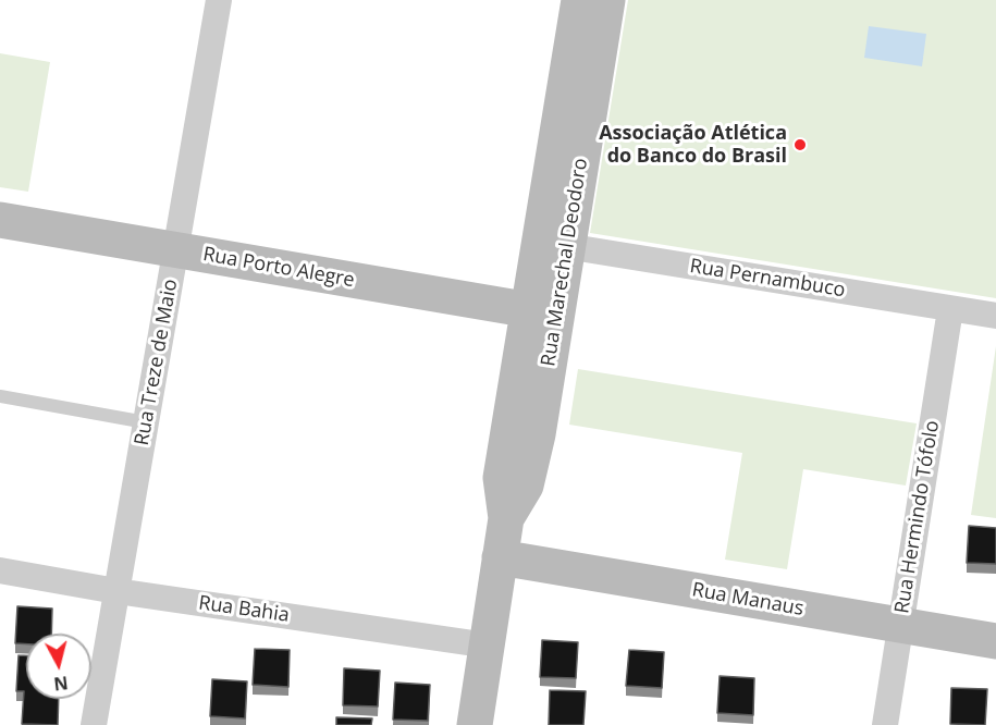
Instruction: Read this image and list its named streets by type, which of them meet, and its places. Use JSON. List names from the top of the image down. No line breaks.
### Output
{"streets":{"street":["Rua Marechal Deodoro","Rua Porto Alegre","Rua Pernambuco","Rua Treze de Maio","Rua Hermindo Tófolo","Rua Manaus","Rua Bahia"]},"crossings":[["Rua Marechal Deodoro","Rua Porto Alegre"],["Rua Marechal Deodoro","Rua Pernambuco"],["Rua Marechal Deodoro","Rua Manaus"],["Rua Marechal Deodoro","Rua Bahia"],["Rua Porto Alegre","Rua Treze de Maio"],["Rua Pernambuco","Rua Hermindo Tófolo"],["Rua Treze de Maio","Rua Bahia"],["Rua Hermindo Tófolo","Rua Manaus"]],"places":["Associação Atlética do Banco do Brasil"],"north":"bottom"}
